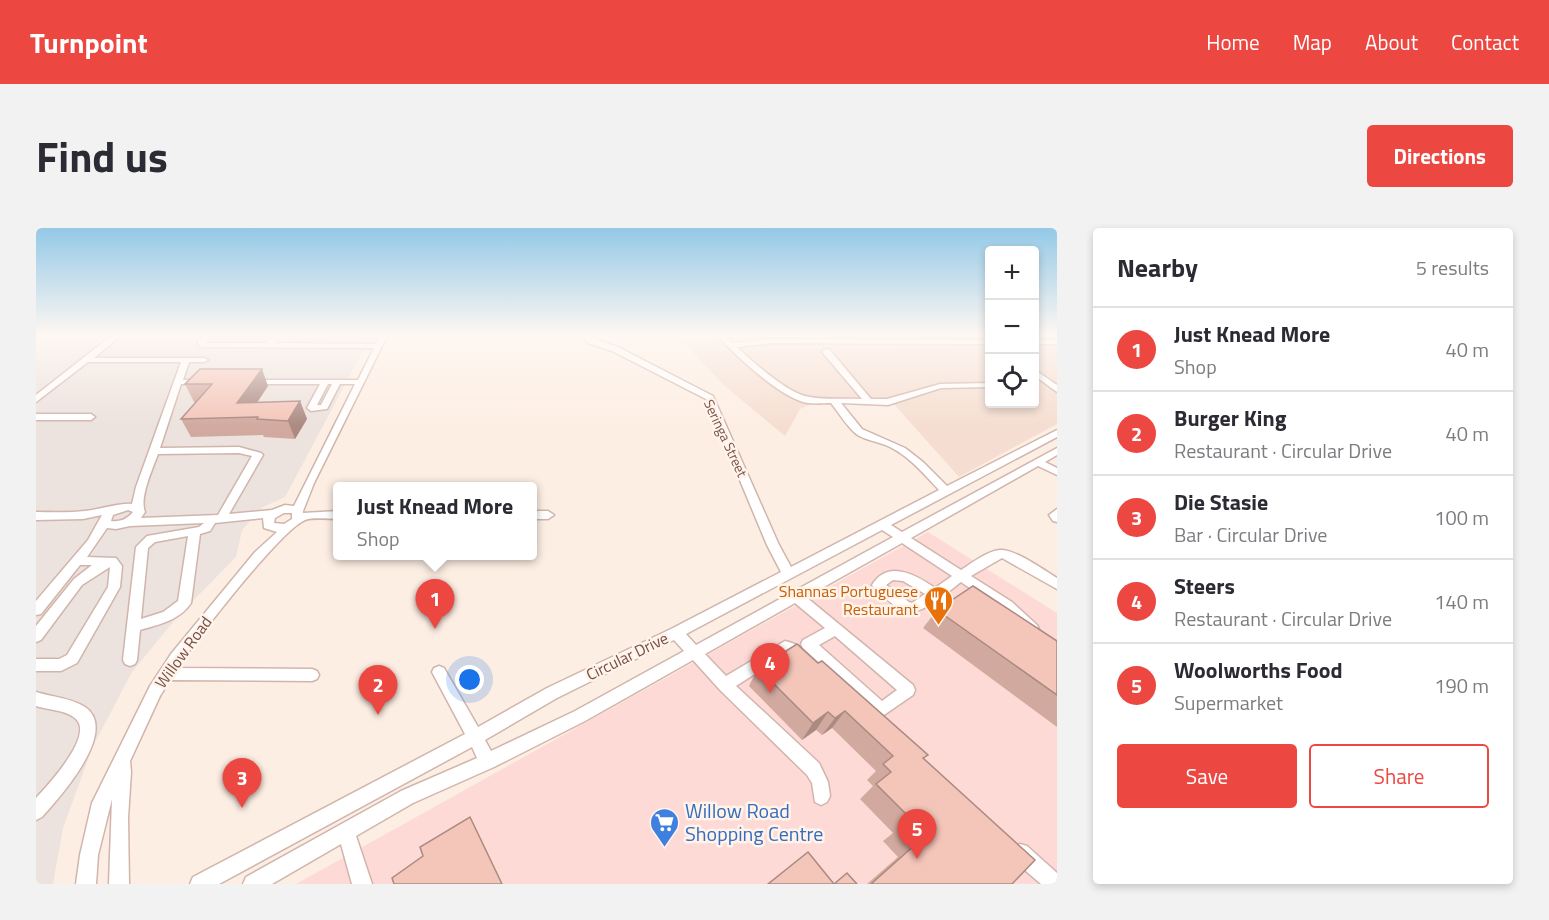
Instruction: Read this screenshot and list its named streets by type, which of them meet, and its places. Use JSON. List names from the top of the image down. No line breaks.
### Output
{"streets":{"street":["Seringa Street","Willow Road","Circular Drive"]},"crossings":[["Seringa Street","Circular Drive"]],"places":{"restaurant":["Shannas Portuguese Restaurant"],"supermarket":["Willow Road Shopping Centre"]},"page":{"header":"Turnpoint","nav":["Home","Map","About","Contact"],"title":"Find us","buttons":["Directions",["Save","Share"]],"heading":["Nearby","5 results"],"map_buttons":["+","−"],"list":[{"mark":"1","name":"Just Knead More","note":"Shop","value":"40 m"},{"mark":"2","name":"Burger King","note":"Restaurant · Circular Drive","value":"40 m"},{"mark":"3","name":"Die Stasie","note":"Bar · Circular Drive","value":"100 m"},{"mark":"4","name":"Steers","note":"Restaurant · Circular Drive","value":"140 m"},{"mark":"5","name":"Woolworths Food","note":"Supermarket","value":"190 m"}],"popup":["Just Knead More","Shop"],"pins":["1","4","2","3","5"]}}
